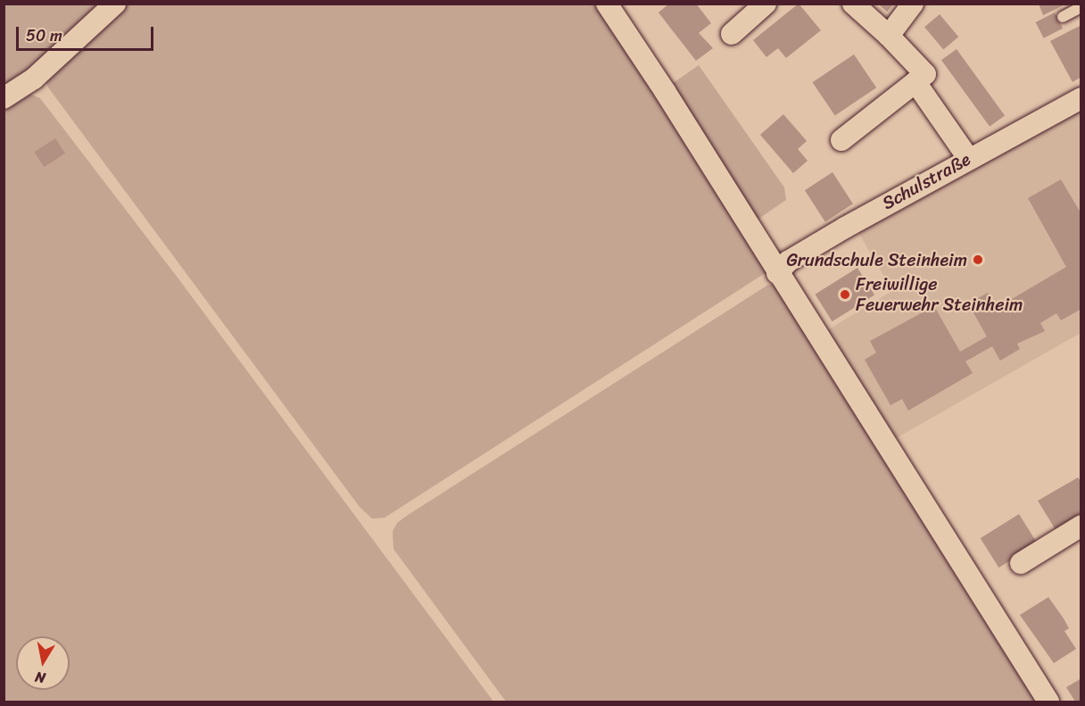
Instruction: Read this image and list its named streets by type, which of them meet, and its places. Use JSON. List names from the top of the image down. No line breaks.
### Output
{"streets":{"street":["Schulstraße"]},"places":["Grundschule Steinheim","Freiwillige Feuerwehr Steinheim"],"scale_bar":"50 m","north":"bottom"}
